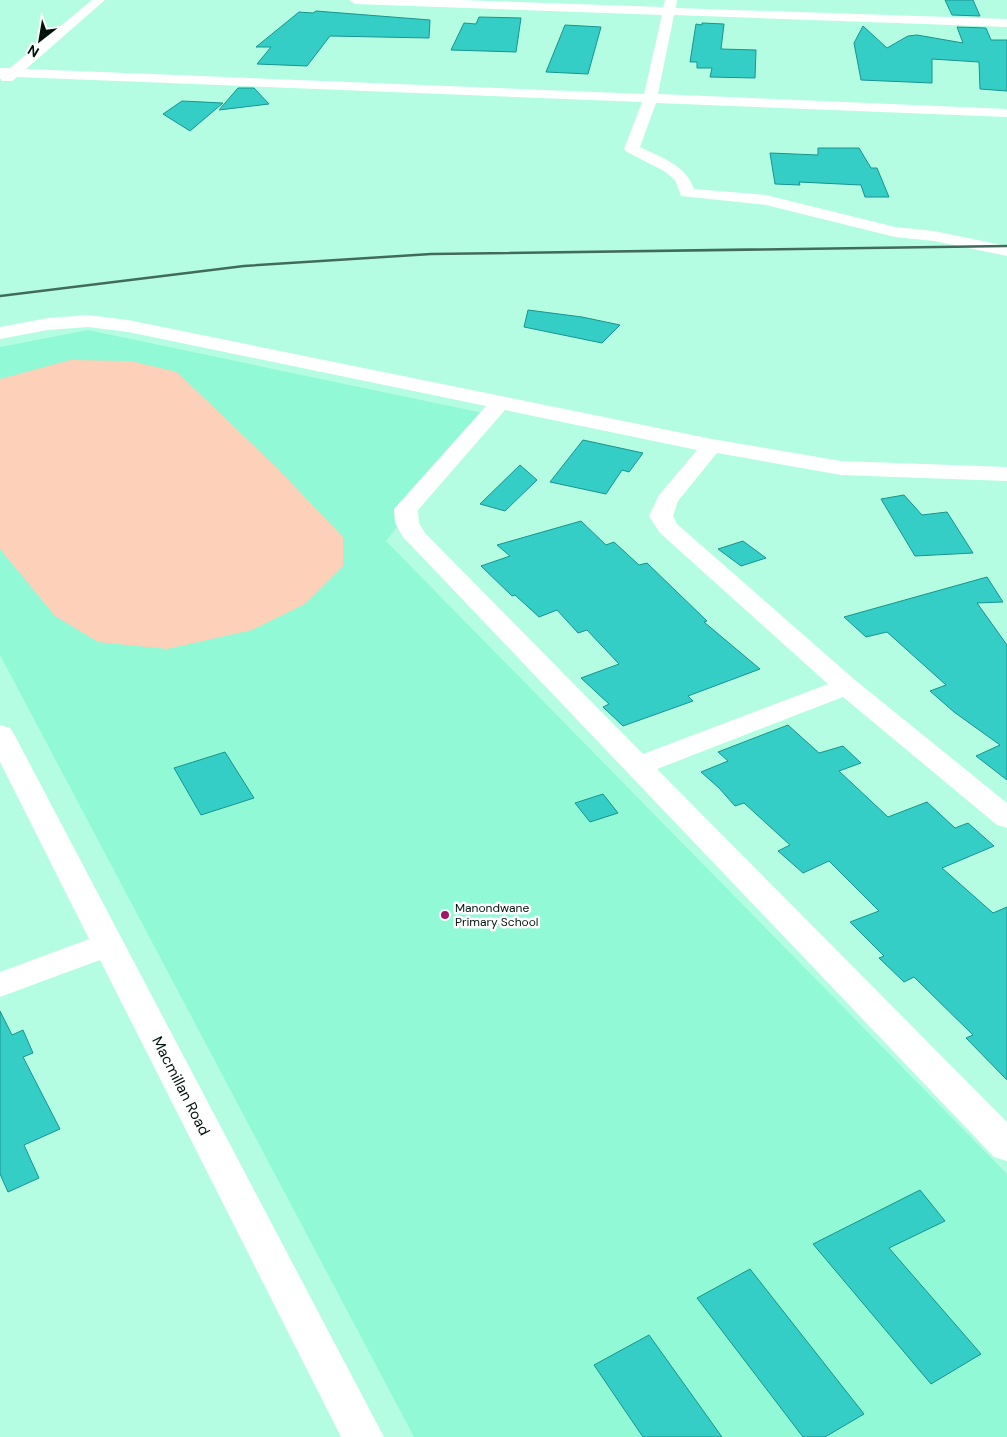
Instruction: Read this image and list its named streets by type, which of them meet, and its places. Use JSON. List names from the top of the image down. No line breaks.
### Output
{"streets":{"street":["Macmillan Road"]},"places":["Manondwane Primary School"],"north":"bottom left"}
